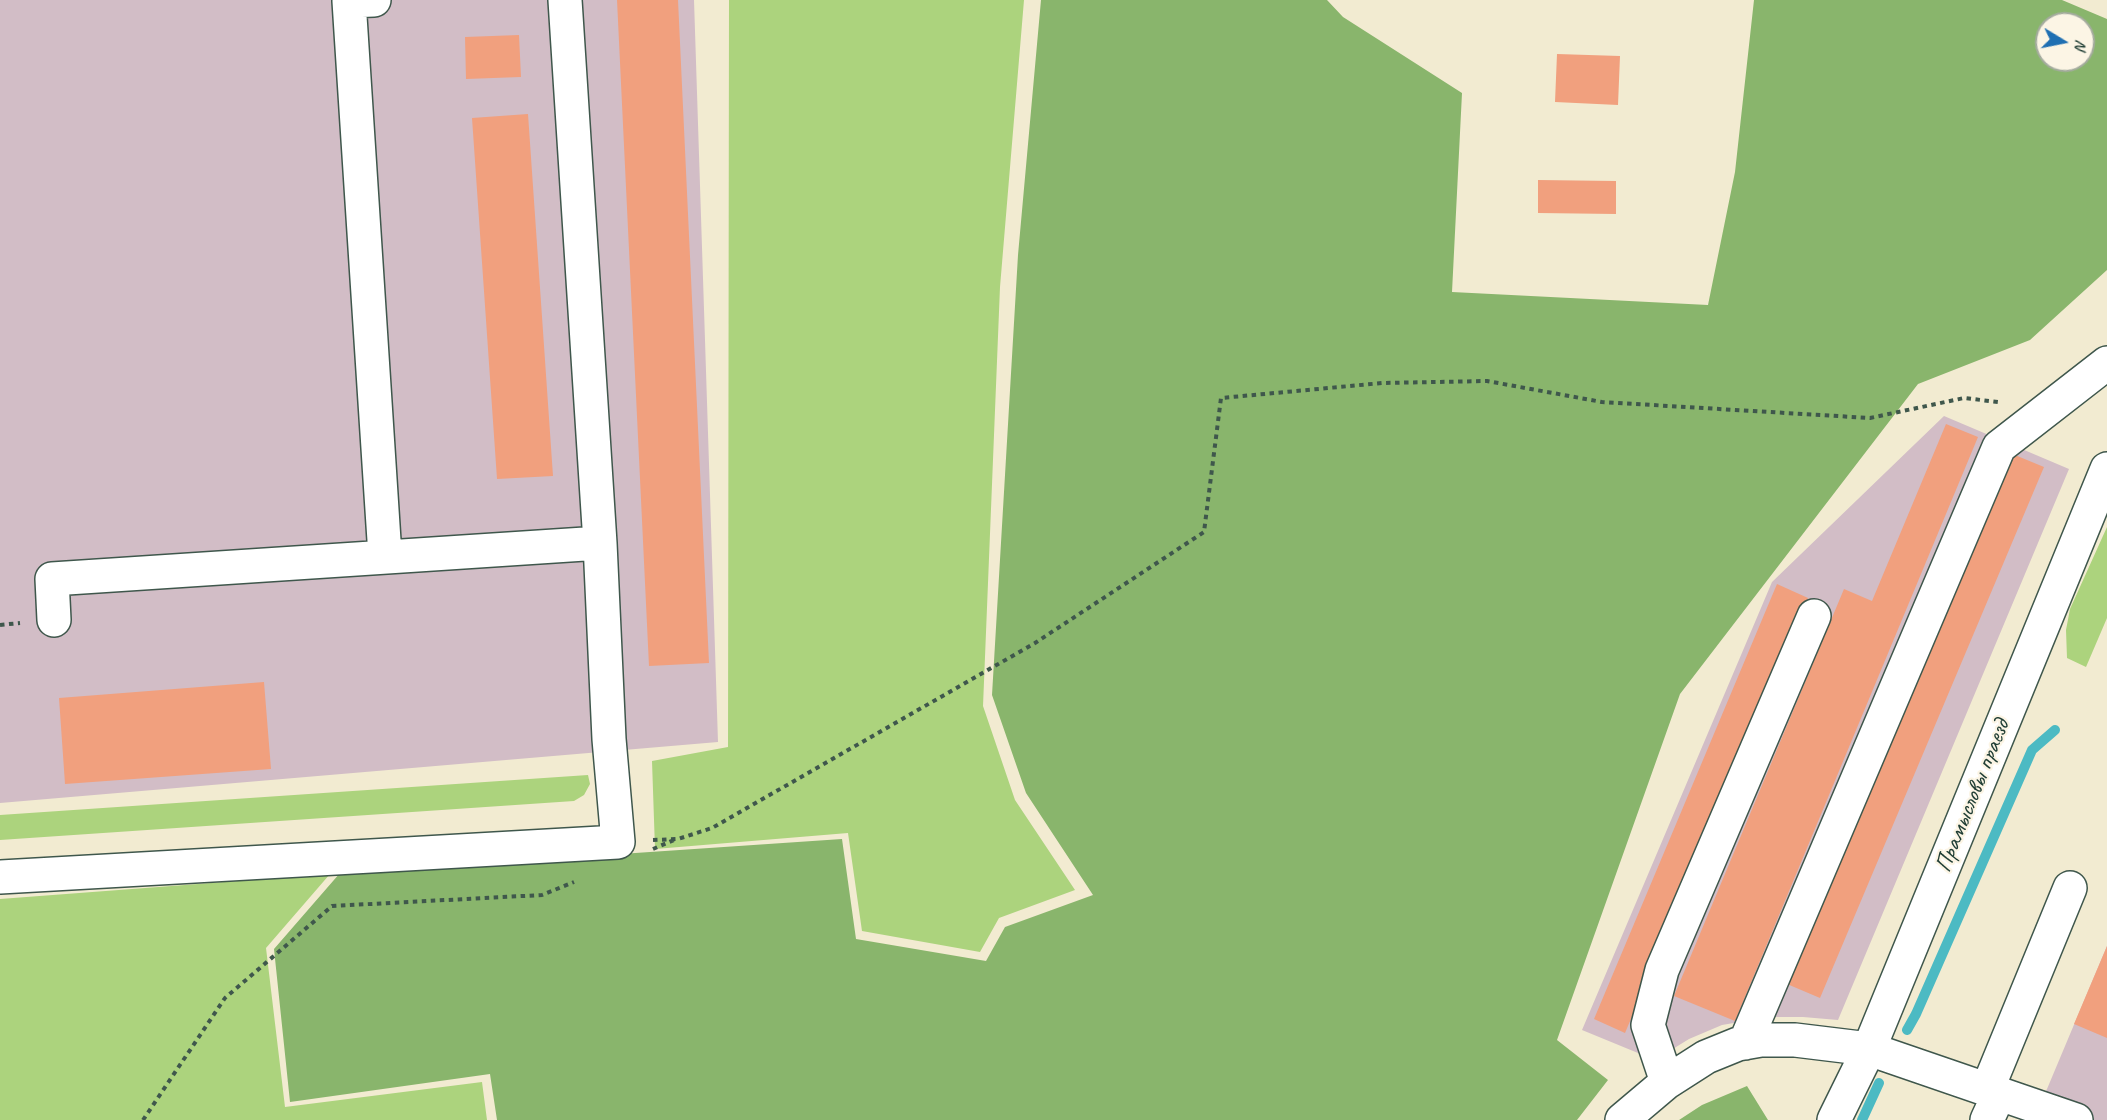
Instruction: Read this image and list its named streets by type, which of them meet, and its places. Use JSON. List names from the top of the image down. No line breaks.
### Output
{"streets":{"street":["Прамысловы праезд"]},"north":"right"}
